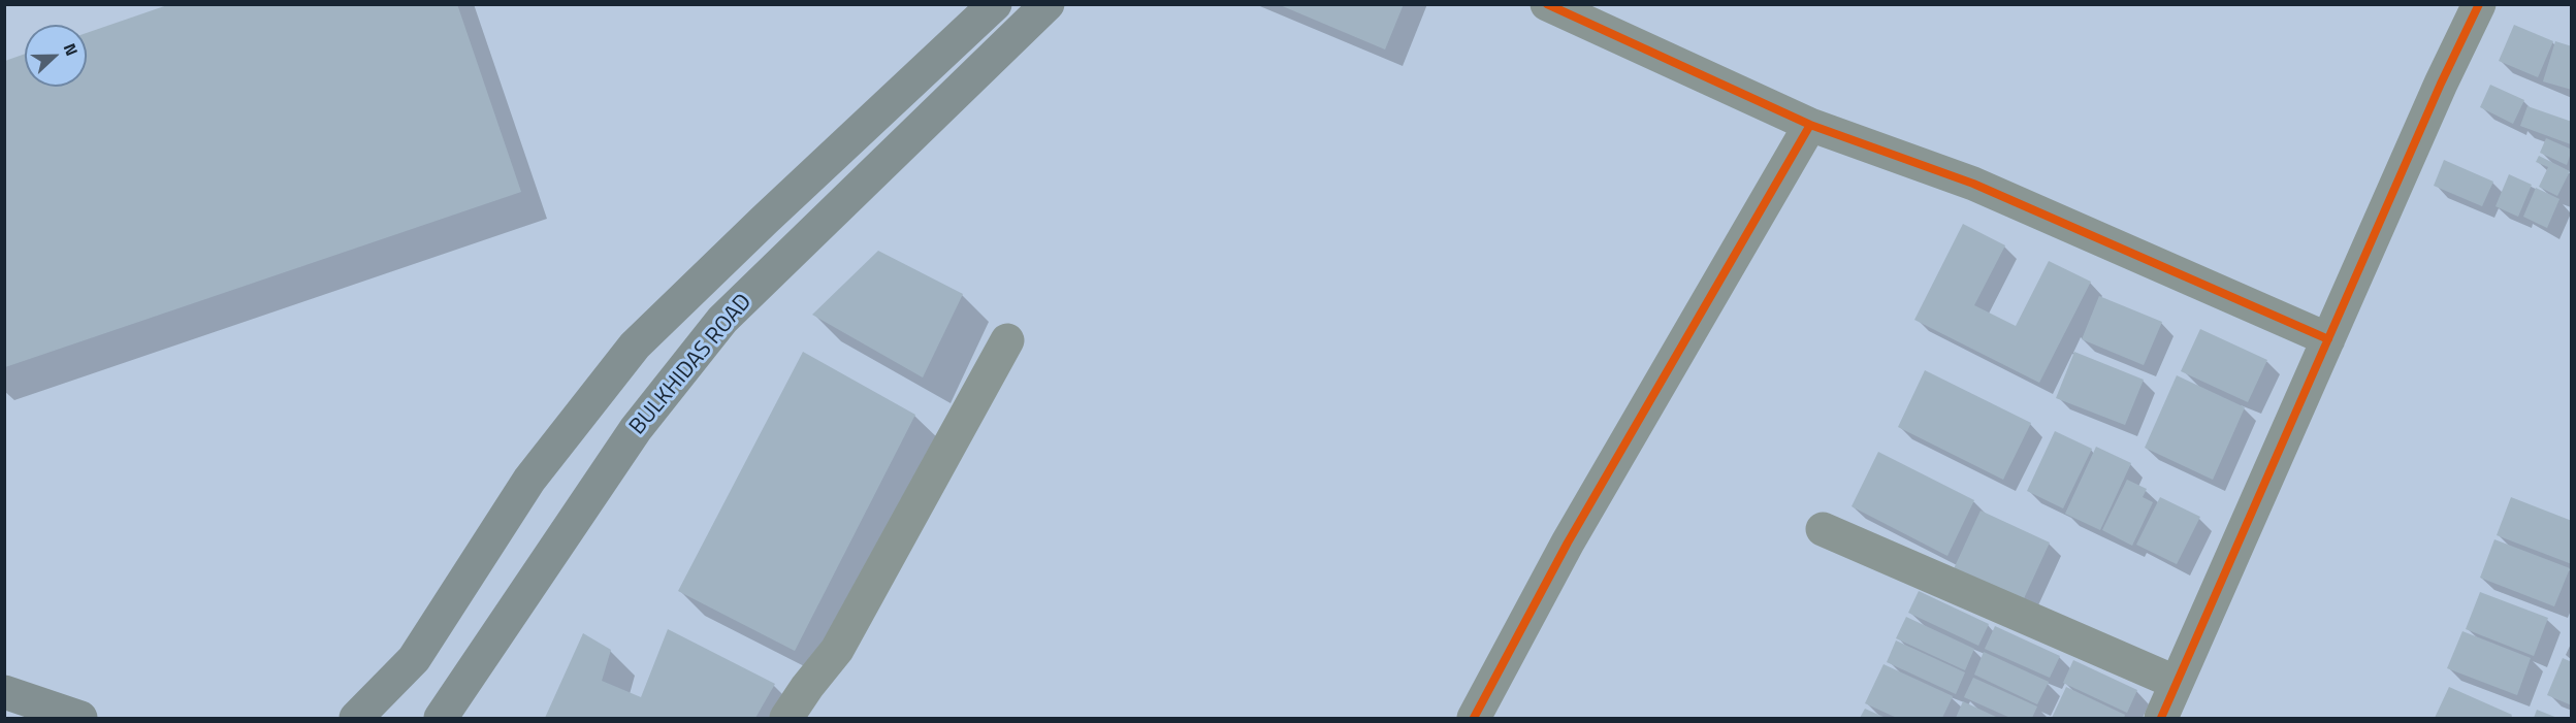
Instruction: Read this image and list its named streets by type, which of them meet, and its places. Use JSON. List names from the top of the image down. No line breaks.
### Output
{"streets":{"main road":["BULKHIDAS ROAD"]},"north":"right"}
